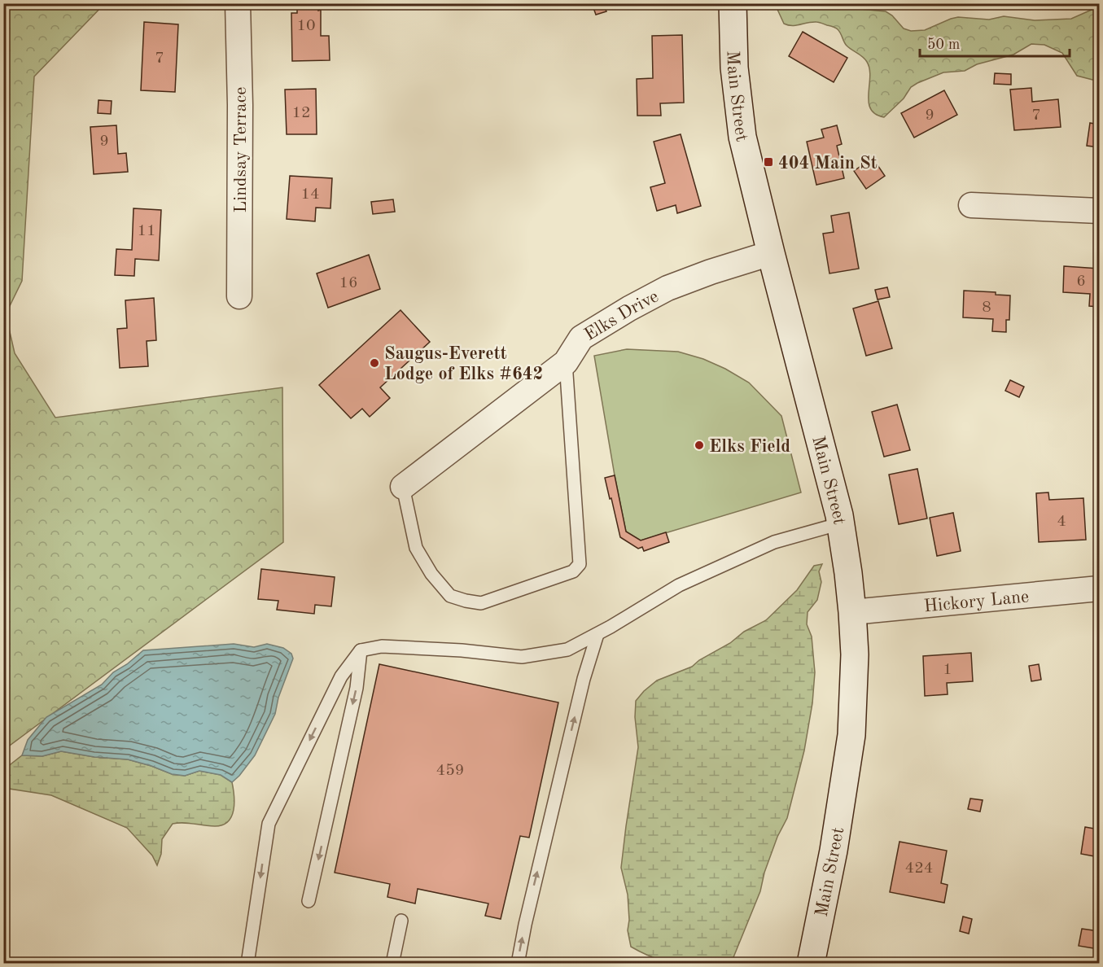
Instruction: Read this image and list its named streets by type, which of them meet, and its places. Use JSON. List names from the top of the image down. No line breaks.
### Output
{"streets":{"main road":["Main Street"],"street":["Lindsay Terrace","Elks Drive","Hickory Lane"]},"crossings":[["Main Street","Elks Drive"],["Main Street","Hickory Lane"]],"places":{"transit":["404 Main St"],"other":["Saugus-Everett Lodge of Elks #642","Elks Field"]},"house_numbers":["10","7","12","9","7","9","14","11","6","16","8","4","1","459","424"],"scale_bar":"50 m"}
